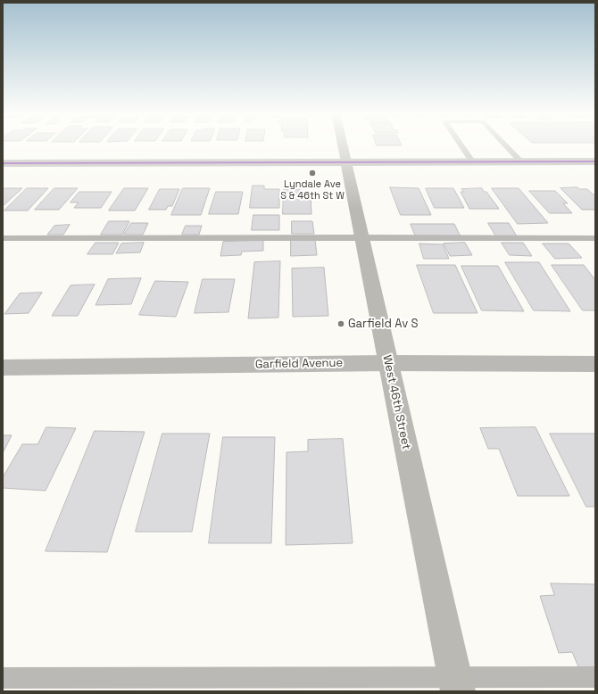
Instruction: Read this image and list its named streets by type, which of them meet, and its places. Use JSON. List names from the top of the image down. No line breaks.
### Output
{"streets":{"main road":["West 46th Street"],"street":["Garfield Avenue"]},"crossings":[["Garfield Avenue","West 46th Street"]],"places":["Lyndale Ave S & 46th St W","Garfield Av S"]}
